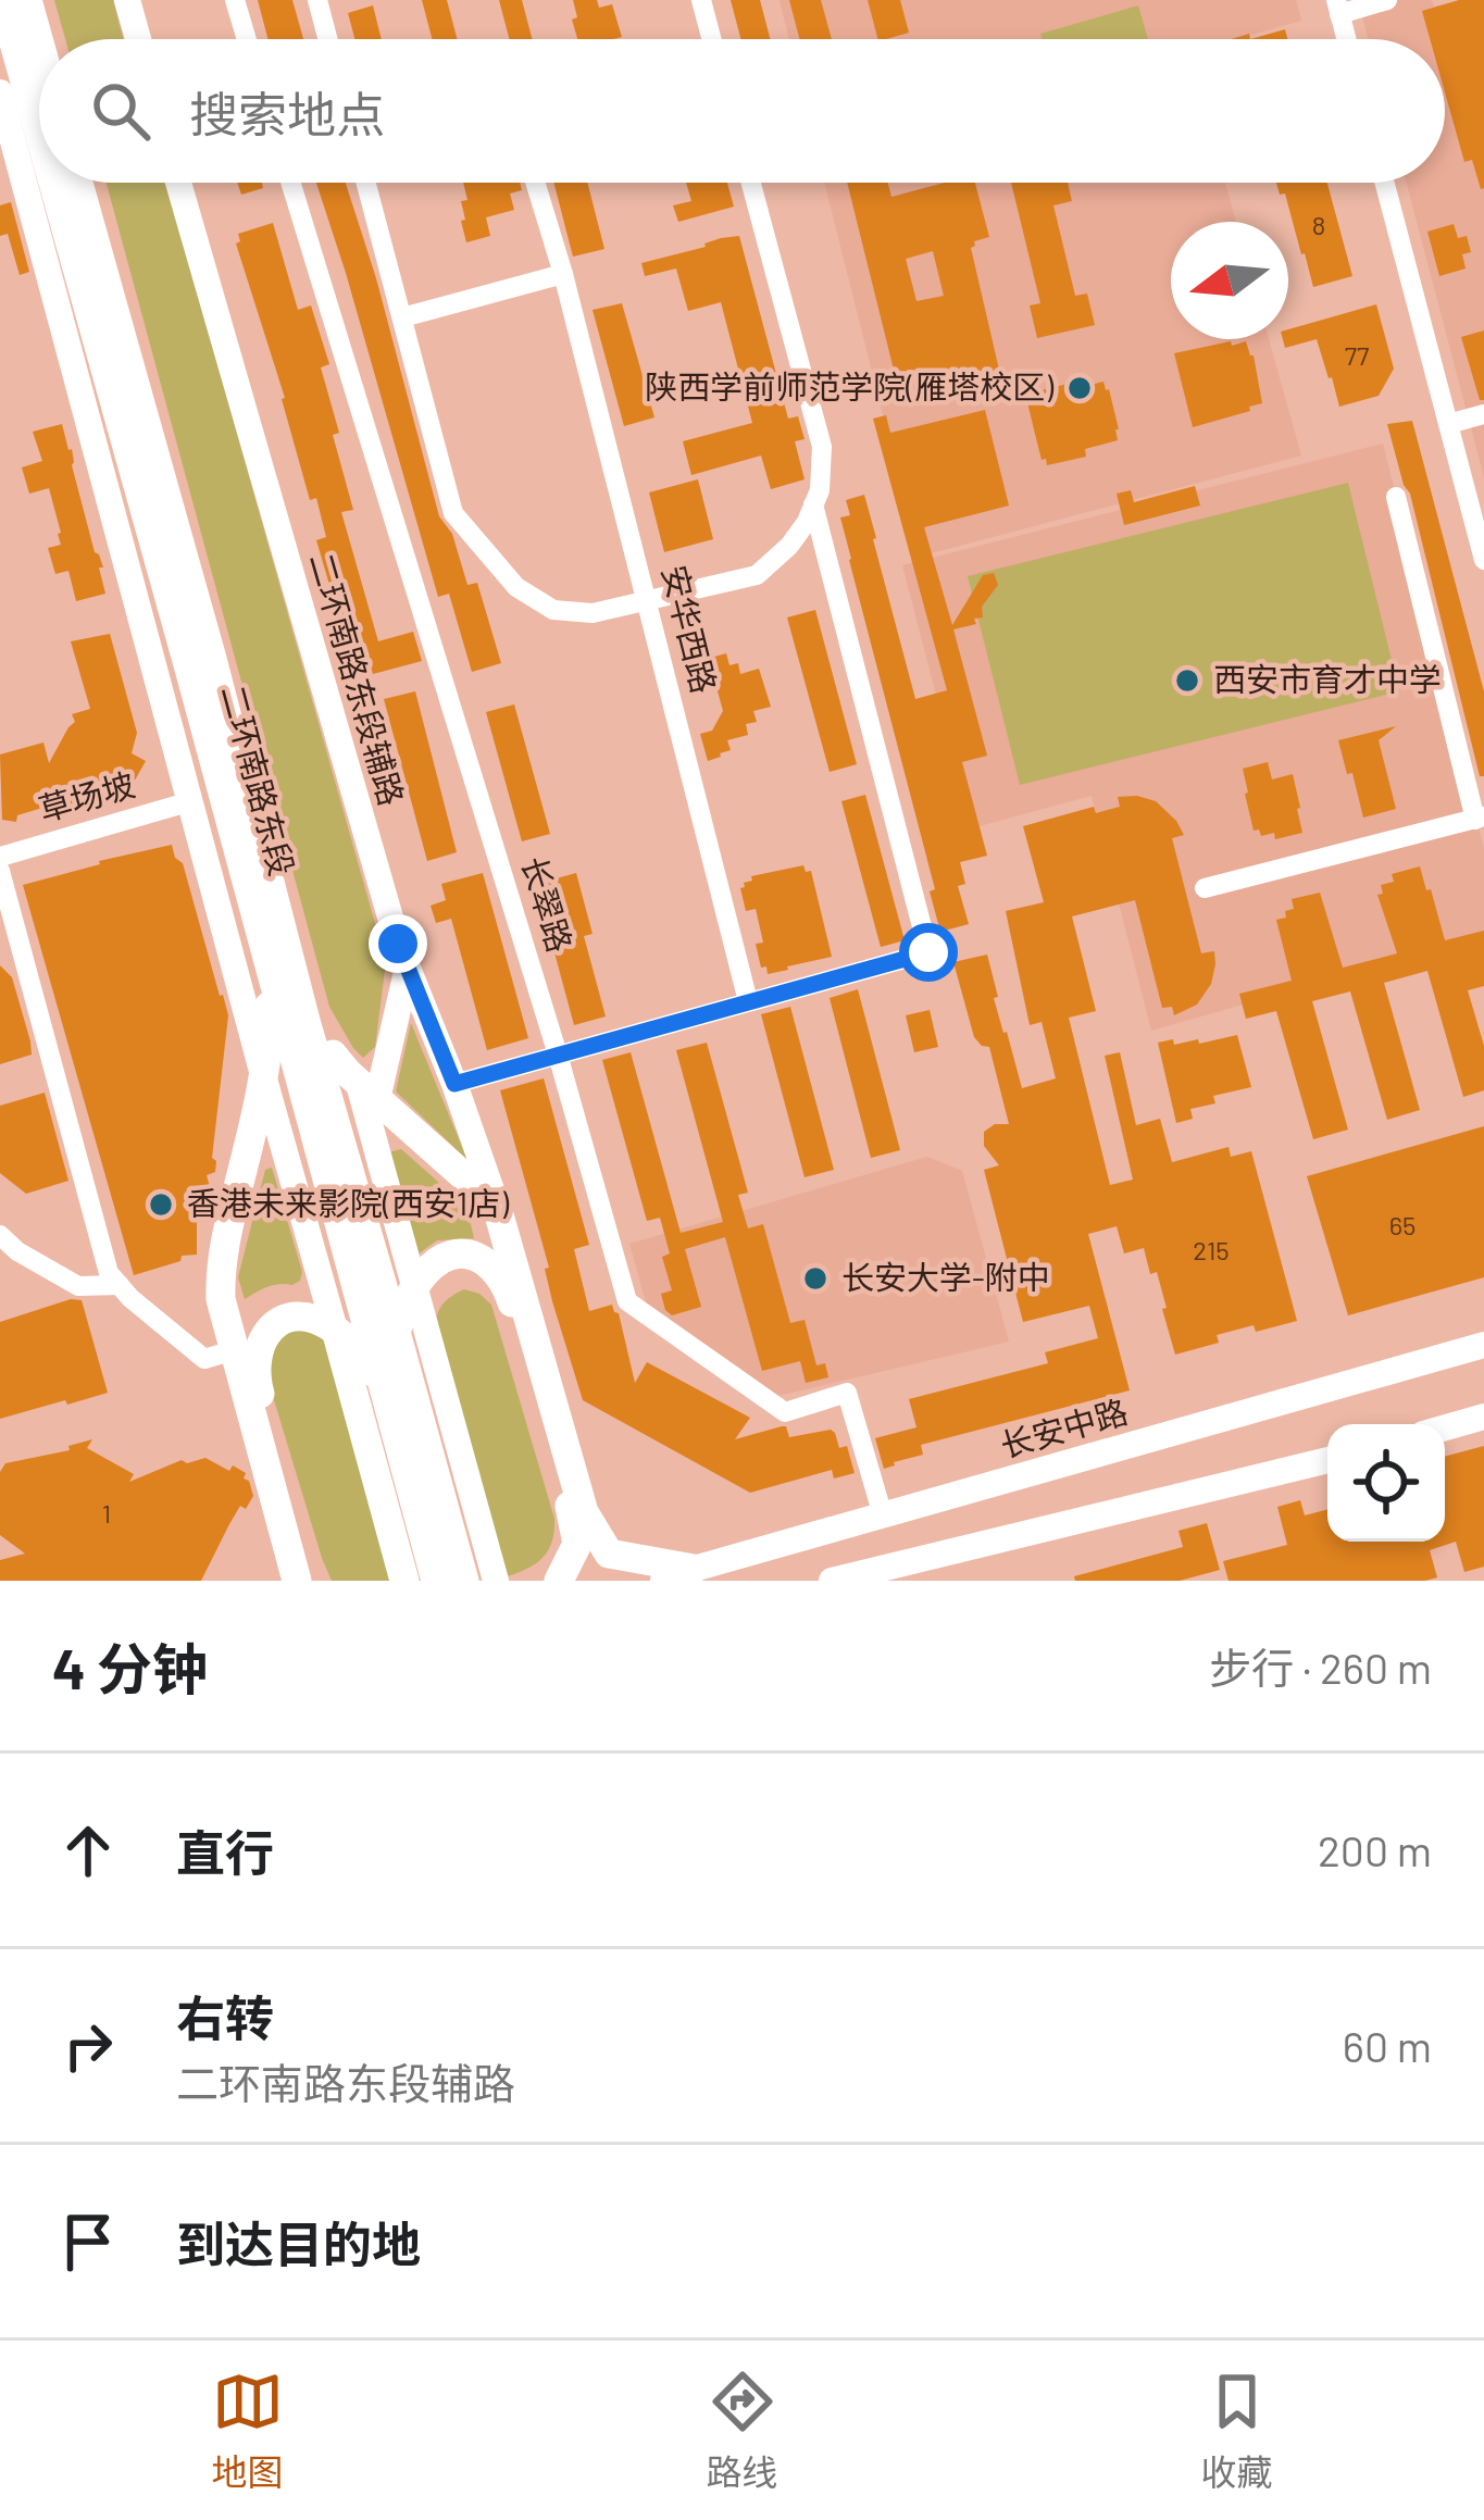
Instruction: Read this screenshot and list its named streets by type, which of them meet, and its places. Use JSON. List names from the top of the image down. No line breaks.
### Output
{"streets":{"highway":["二环南路东段"],"main road":["二环南路东段辅路","长安中路"],"street":["安华西路","草场坡","长翠路"]},"crossings":[["长翠路","长安中路"]],"places":["陕西学前师范学院(雁塔校区)","西安市育才中学","香港未来影院(西安1店)","长安大学-附中"],"house_numbers":["8","77","65","215","1"],"north":"left","page":{"search":"搜索地点","heading":["4 分钟","步行 · 260 m"],"list":[["直行","200 m"],["右转","二环南路东段辅路","60 m"],"到达目的地"],"nav":["地图","路线","收藏"]}}
